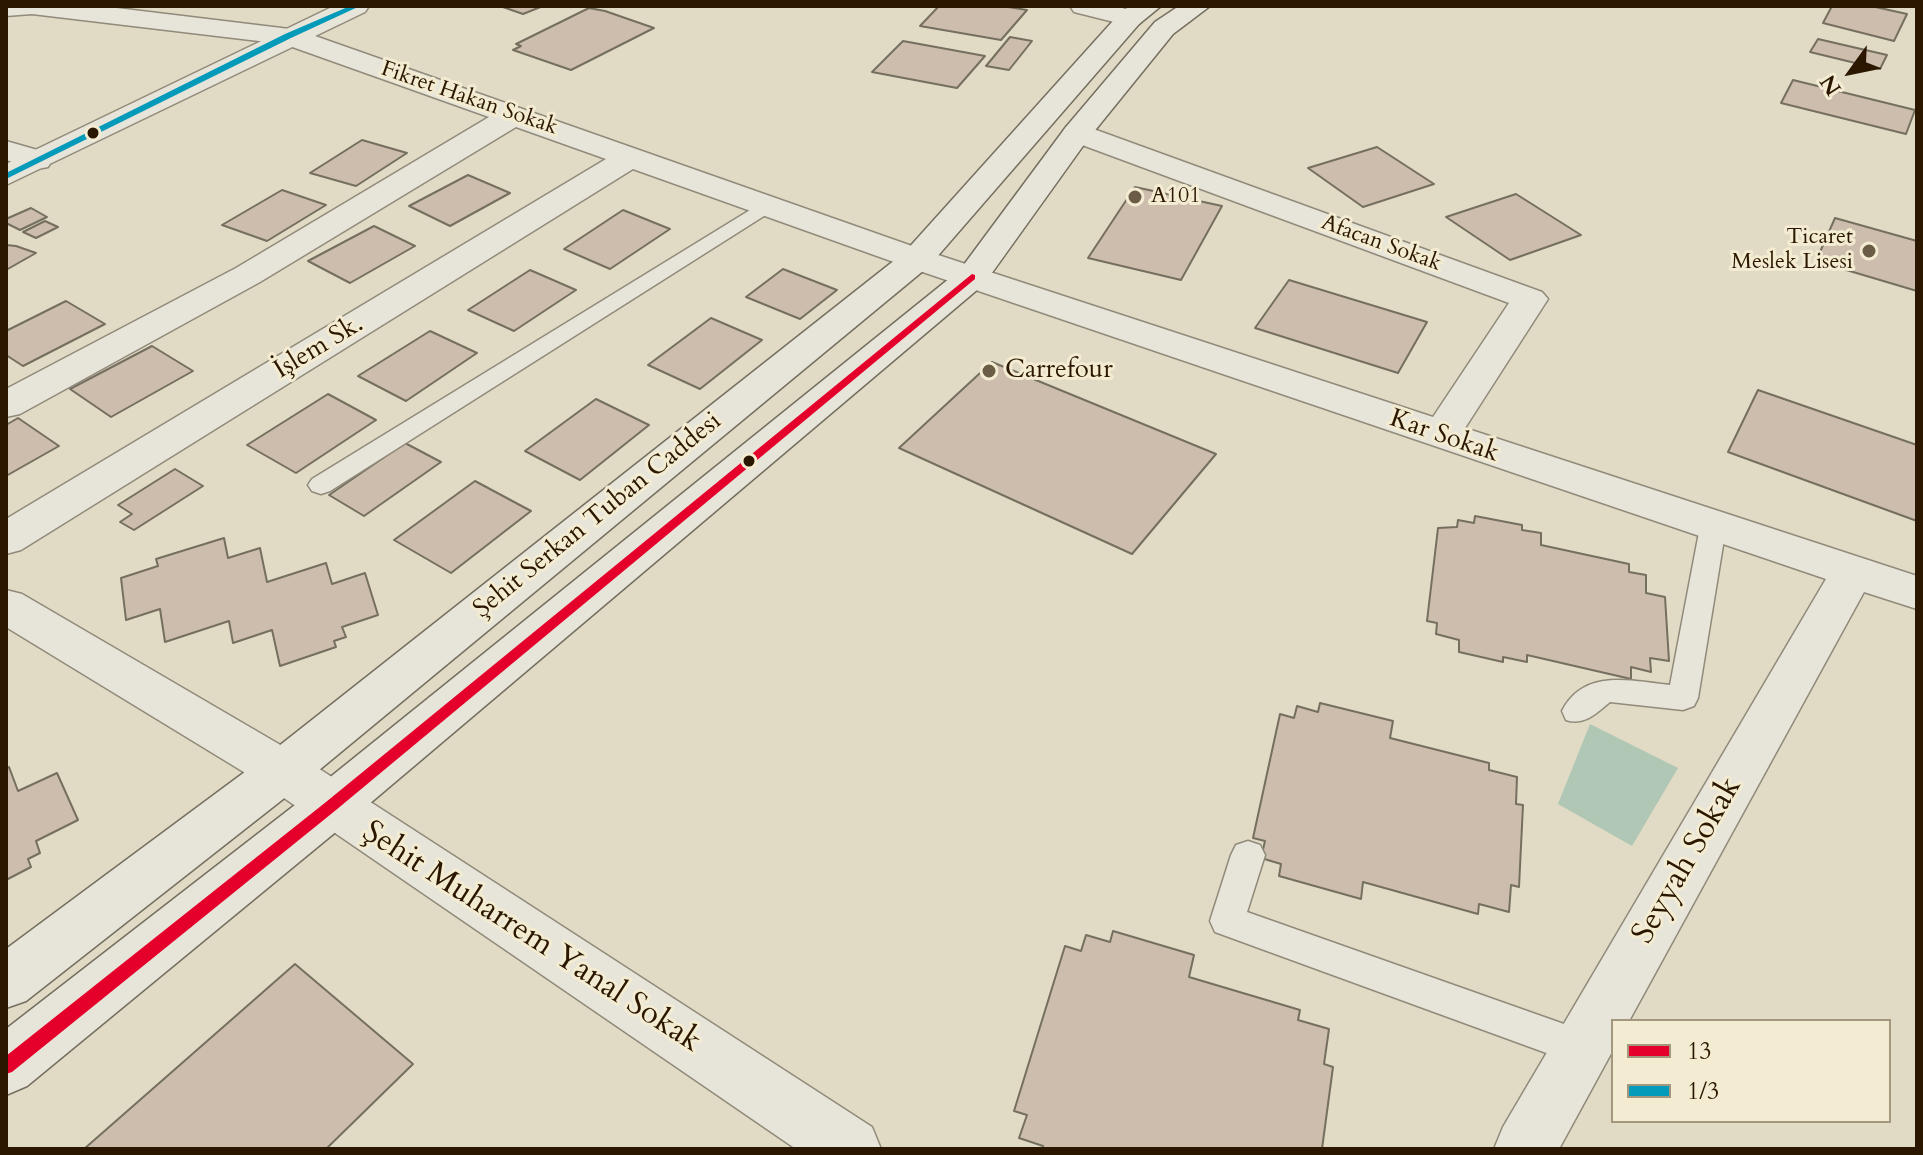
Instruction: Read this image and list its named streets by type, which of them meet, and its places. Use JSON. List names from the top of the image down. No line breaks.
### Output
{"streets":{"street":["Fikret Hakan Sokak","Afacan Sokak","İşlem Sk.","Kar Sokak","Şehit Serkan Tuban Caddesi","Seyyah Sokak","Şehit Muharrem Yanal Sokak"]},"crossings":[["Fikret Hakan Sokak","İşlem Sk."],["Fikret Hakan Sokak","Kar Sokak"],["Fikret Hakan Sokak","Şehit Serkan Tuban Caddesi"],["Afacan Sokak","Kar Sokak"],["Afacan Sokak","Şehit Serkan Tuban Caddesi"],["Kar Sokak","Şehit Serkan Tuban Caddesi"],["Kar Sokak","Seyyah Sokak"],["Şehit Serkan Tuban Caddesi","Şehit Muharrem Yanal Sokak"]],"places":["A101","Ticaret Meslek Lisesi","Carrefour"],"lines":["transit line 1/3","transit line 13"],"legend":["13","1/3"],"north":"bottom left"}
